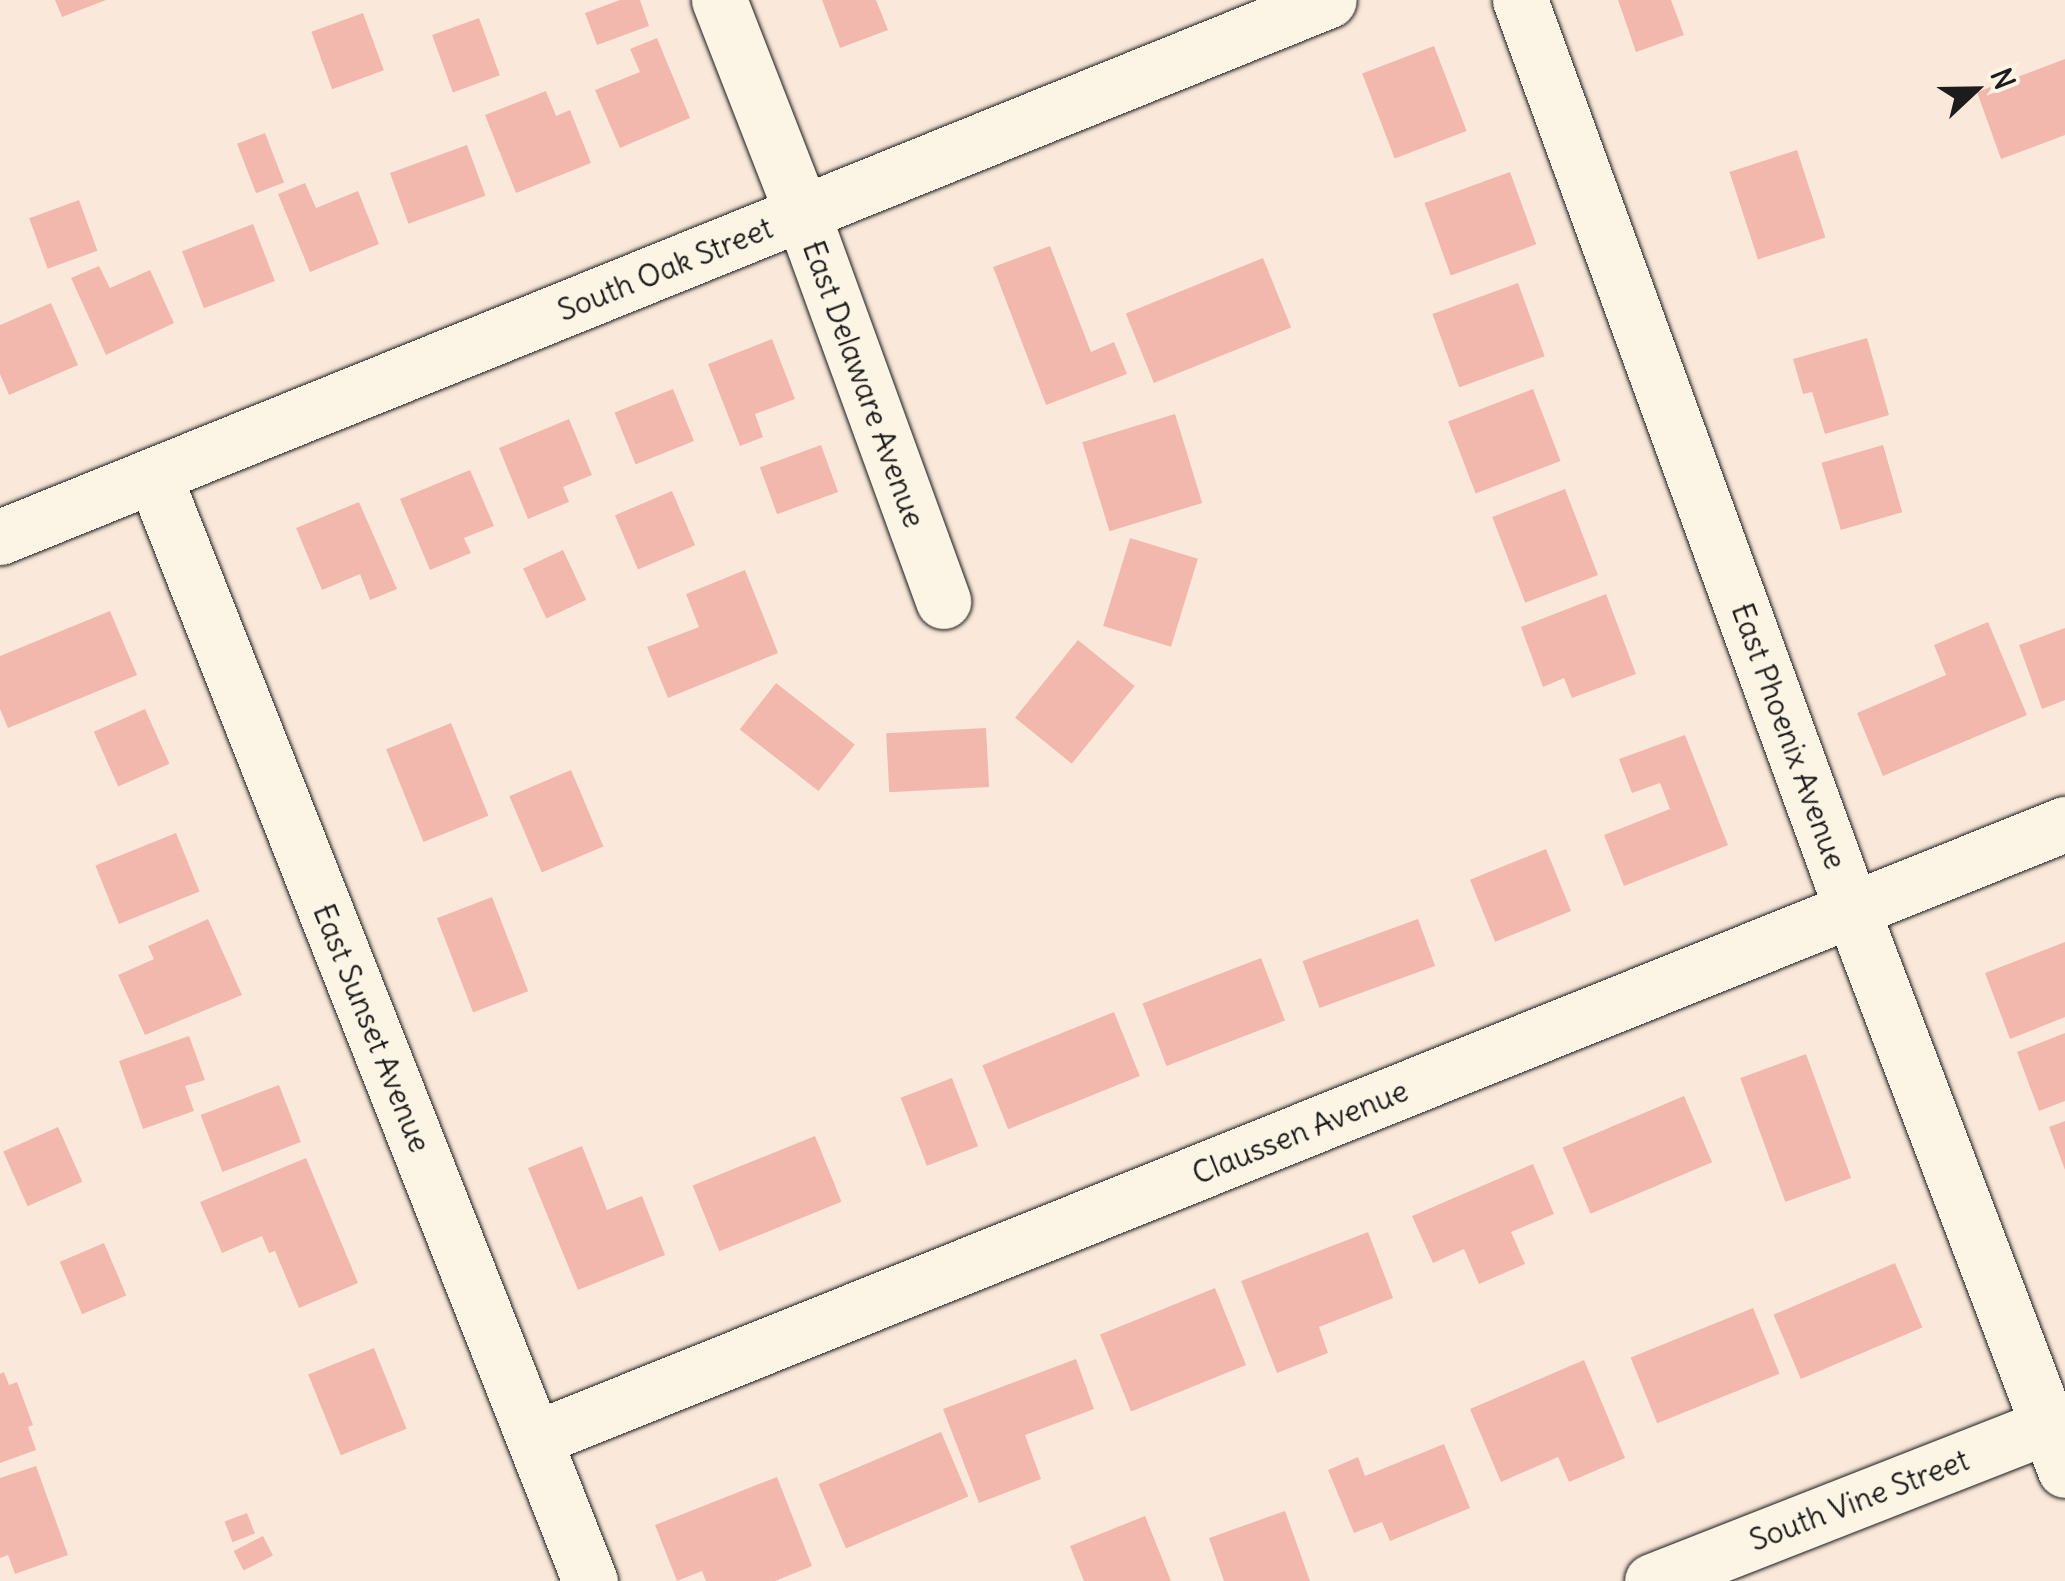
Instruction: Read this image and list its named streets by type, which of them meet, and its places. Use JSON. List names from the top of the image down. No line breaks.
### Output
{"streets":{"street":["South Oak Street","East Delaware Avenue","East Phoenix Avenue","East Sunset Avenue","Claussen Avenue","South Vine Street"]},"crossings":[["South Oak Street","East Delaware Avenue"],["South Oak Street","East Sunset Avenue"],["East Phoenix Avenue","Claussen Avenue"],["East Phoenix Avenue","South Vine Street"],["East Sunset Avenue","Claussen Avenue"]],"north":"right"}
